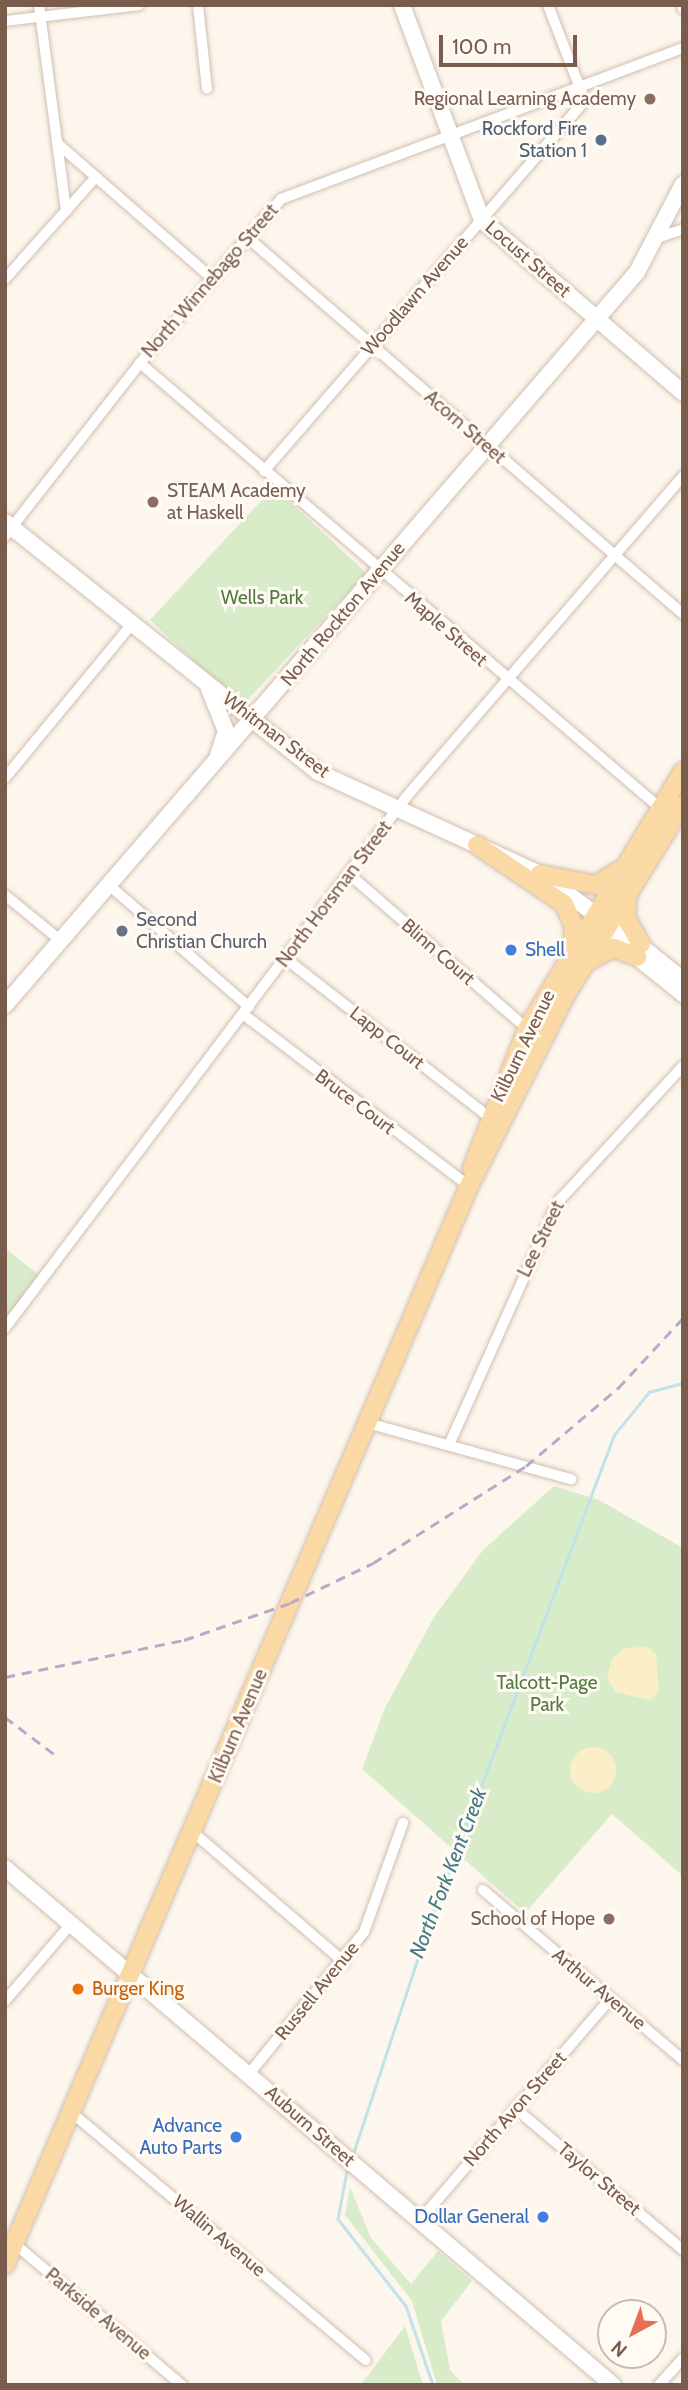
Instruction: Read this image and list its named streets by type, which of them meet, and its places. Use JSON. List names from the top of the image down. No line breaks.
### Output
{"streets":{"main road":["Locust Street","North Rockton Avenue","Whitman Street","Kilburn Avenue","Auburn Street"],"street":["North Winnebago Street","Woodlawn Avenue","Acorn Street","Maple Street","North Horsman Street","Blinn Court","Lapp Court","Bruce Court","Lee Street","Arthur Avenue","Russell Avenue","North Avon Street","Taylor Street","Wallin Avenue","Parkside Avenue"]},"crossings":[["Locust Street","North Winnebago Street"],["Locust Street","Woodlawn Avenue"],["Locust Street","North Rockton Avenue"],["North Winnebago Street","Woodlawn Avenue"],["North Winnebago Street","Acorn Street"],["North Winnebago Street","Maple Street"],["North Winnebago Street","Whitman Street"],["Woodlawn Avenue","Acorn Street"],["Woodlawn Avenue","Maple Street"],["Acorn Street","North Rockton Avenue"],["Acorn Street","North Horsman Street"],["North Rockton Avenue","Maple Street"],["North Rockton Avenue","Whitman Street"],["North Rockton Avenue","Bruce Court"],["Maple Street","North Horsman Street"],["Maple Street","Kilburn Avenue"],["Whitman Street","North Horsman Street"],["Whitman Street","Kilburn Avenue"],["North Horsman Street","Blinn Court"],["North Horsman Street","Lapp Court"],["North Horsman Street","Bruce Court"],["Blinn Court","Kilburn Avenue"],["Lapp Court","Kilburn Avenue"],["Kilburn Avenue","Bruce Court"],["Kilburn Avenue","Auburn Street"],["Kilburn Avenue","Wallin Avenue"],["Kilburn Avenue","Parkside Avenue"],["Arthur Avenue","North Avon Street"],["Russell Avenue","Auburn Street"],["North Avon Street","Auburn Street"],["North Avon Street","Taylor Street"]],"water":["North Fork Kent Creek"],"parks":["Wells Park","Talcott-Page Park"],"places":["Regional Learning Academy","Rockford Fire Station 1","STEAM Academy at Haskell","Second Christian Church","Shell","School of Hope","Burger King","Advance Auto Parts","Dollar General"],"scale_bar":"100 m","north":"bottom left"}
